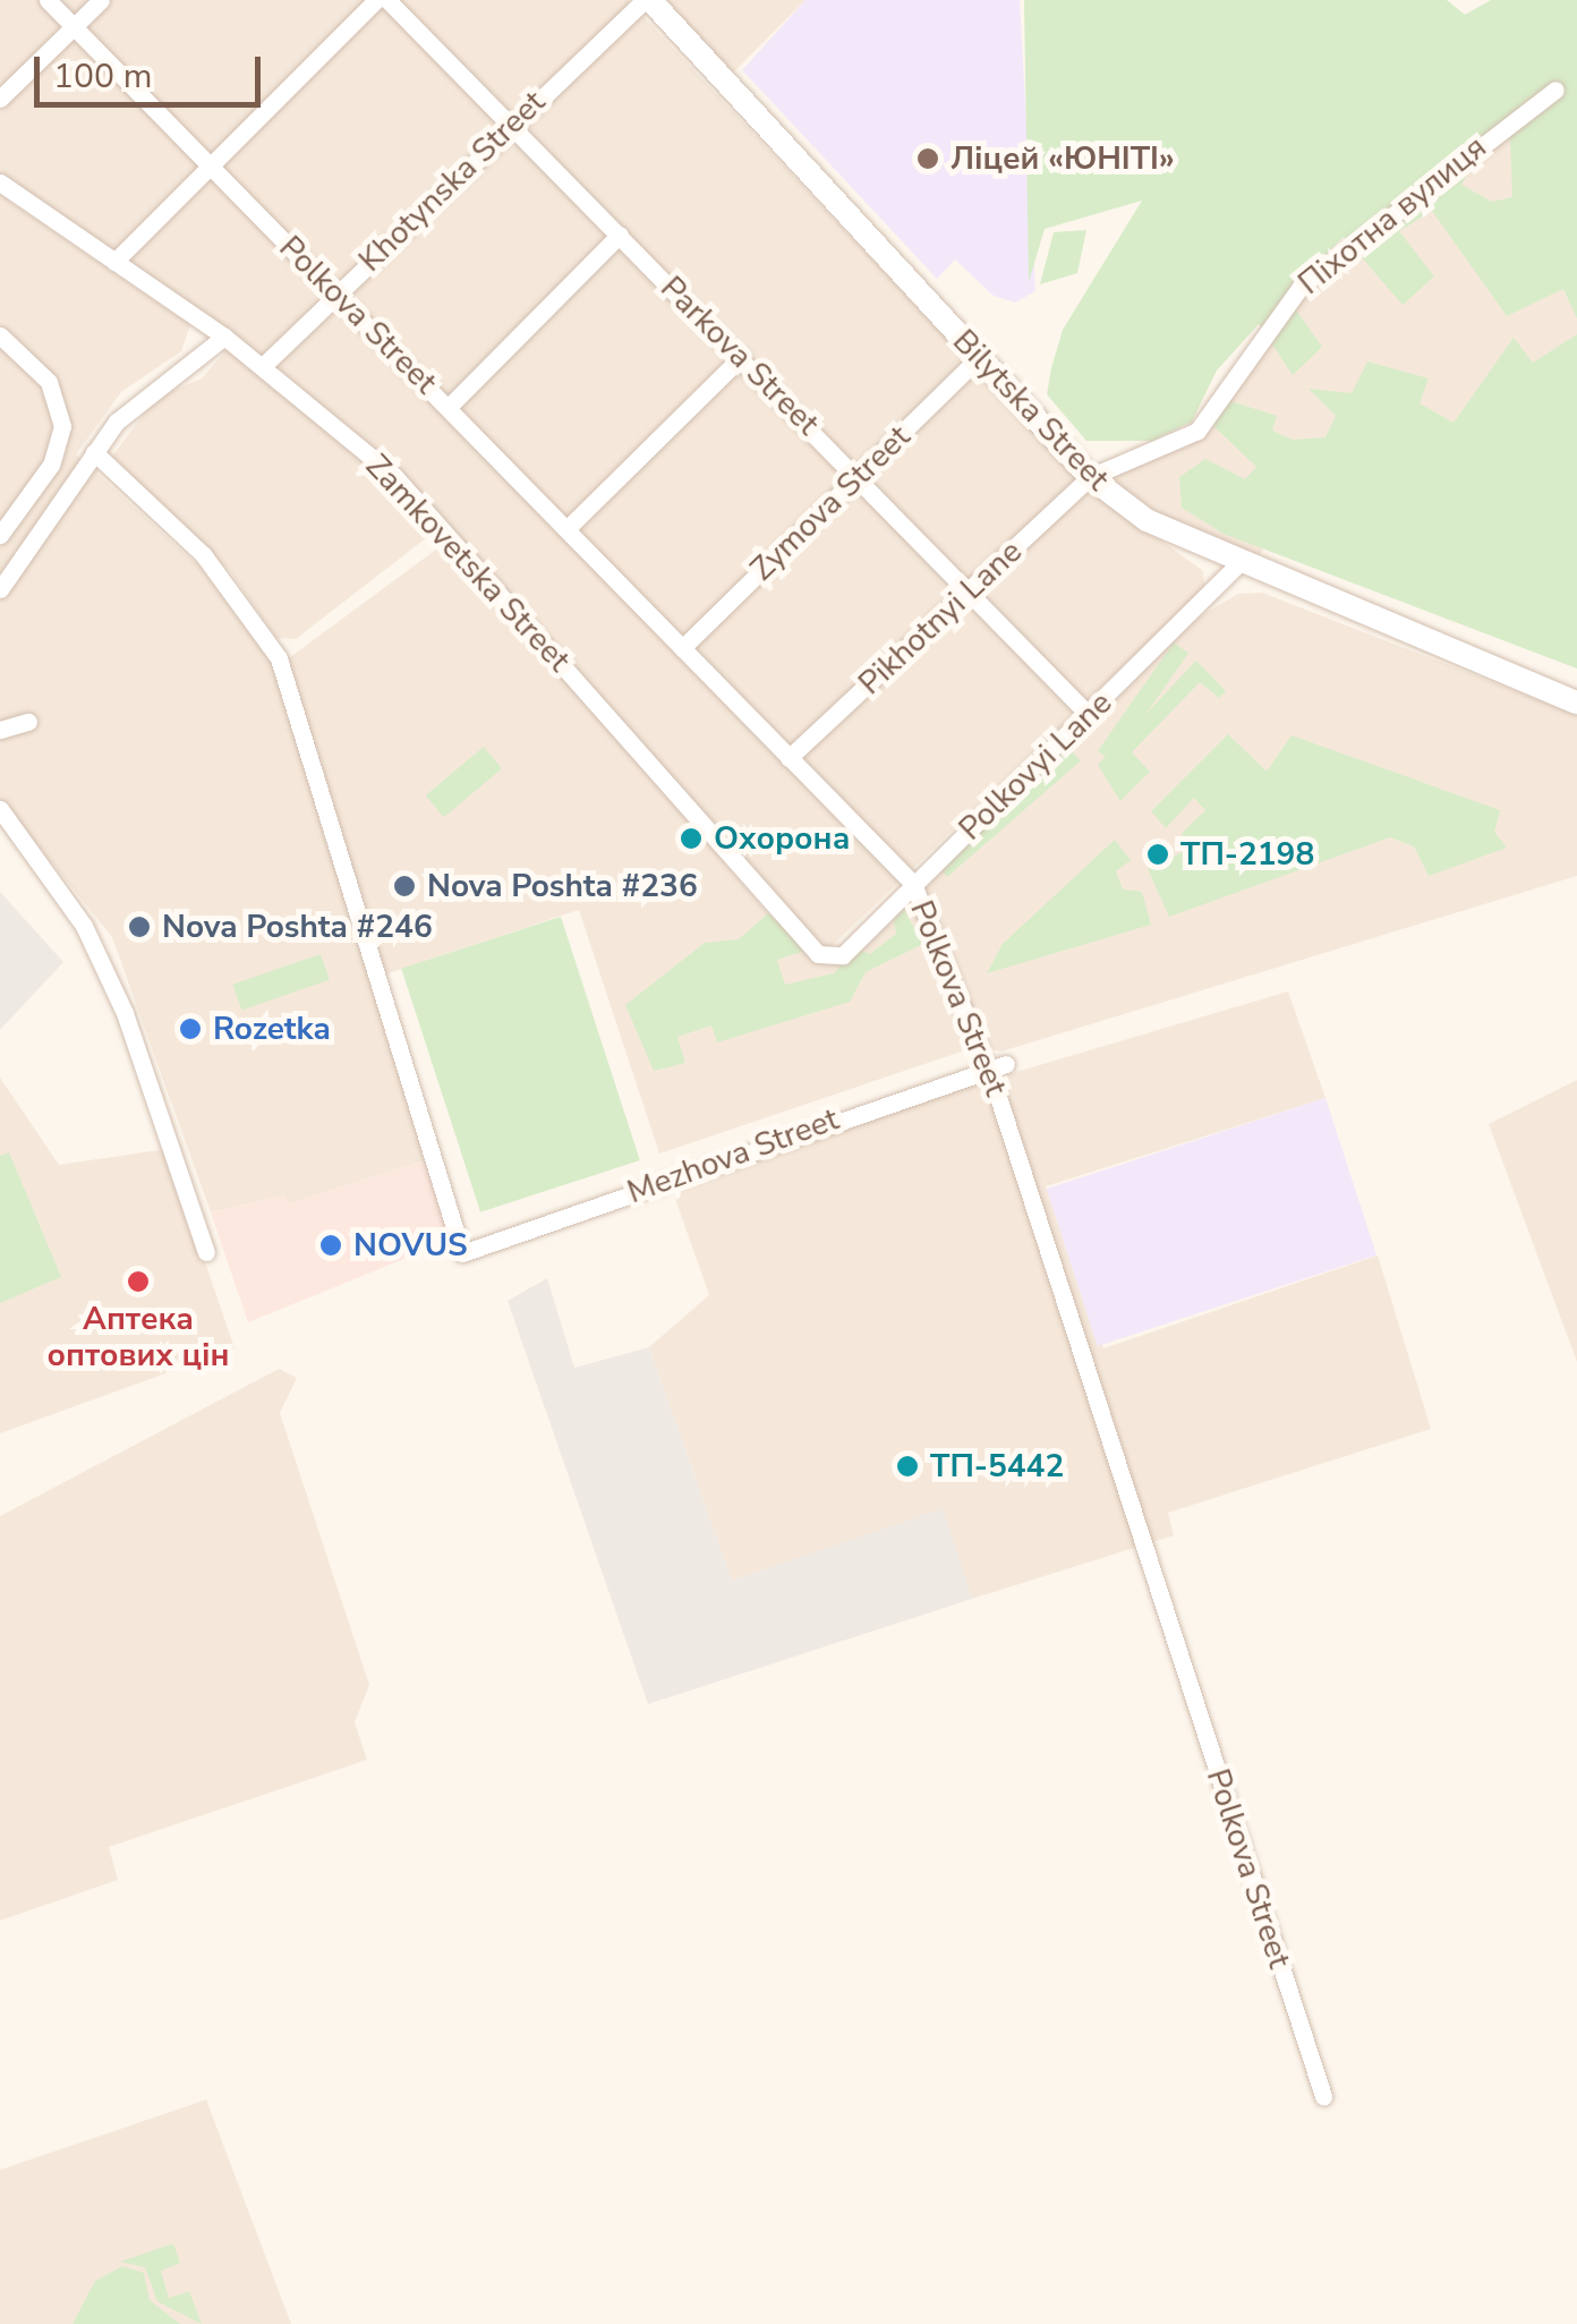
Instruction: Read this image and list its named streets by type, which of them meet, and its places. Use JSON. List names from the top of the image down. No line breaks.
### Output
{"streets":{"main road":["Bilytska Street"],"street":["Khotynska Street","Піхотна вулиця","Polkova Street","Parkova Street","Zymova Street","Zamkovetska Street","Pikhotnyi Lane","Polkovyi Lane","Mezhova Street"]},"crossings":[["Khotynska Street","Polkova Street"],["Khotynska Street","Parkova Street"],["Khotynska Street","Bilytska Street"],["Khotynska Street","Zamkovetska Street"],["Піхотна вулиця","Bilytska Street"],["Піхотна вулиця","Pikhotnyi Lane"],["Polkova Street","Zymova Street"],["Polkova Street","Pikhotnyi Lane"],["Polkova Street","Polkovyi Lane"],["Polkova Street","Mezhova Street"],["Parkova Street","Zymova Street"],["Parkova Street","Pikhotnyi Lane"],["Parkova Street","Polkovyi Lane"],["Bilytska Street","Zymova Street"],["Bilytska Street","Pikhotnyi Lane"],["Bilytska Street","Polkovyi Lane"],["Zamkovetska Street","Polkovyi Lane"]],"places":["Ліцей «ЮНІТІ»","Охорона","ТП-2198","Nova Poshta #236","Nova Poshta #246","Rozetka","NOVUS","Аптека оптових цін","ТП-5442"],"scale_bar":"100 m"}
